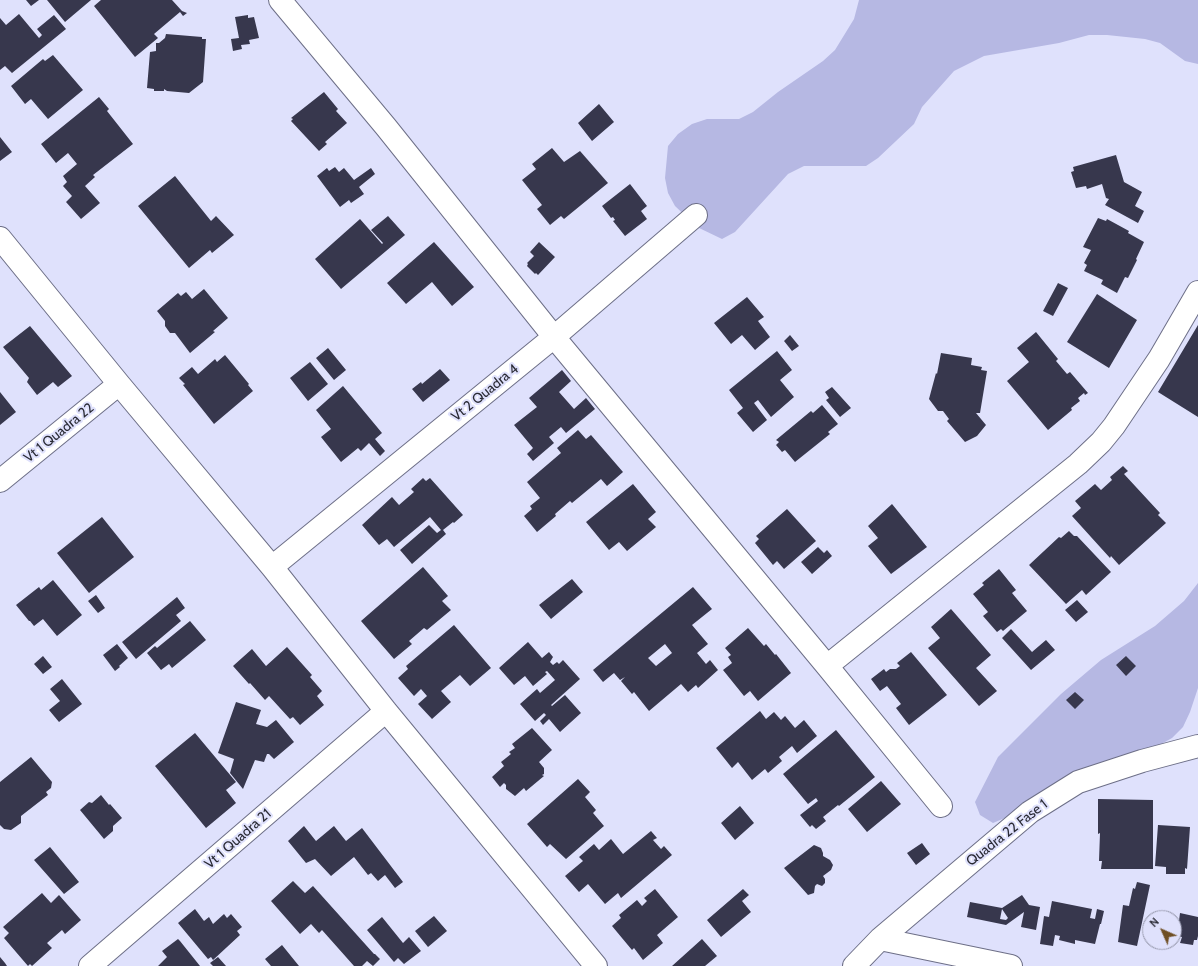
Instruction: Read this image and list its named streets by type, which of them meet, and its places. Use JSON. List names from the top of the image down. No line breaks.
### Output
{"streets":{"street":["Vt 2 Quadra 4","Vt 1 Quadra 22","Quadra 22 Fase 1","Vt 1 Quadra 21"]},"north":"top left"}
